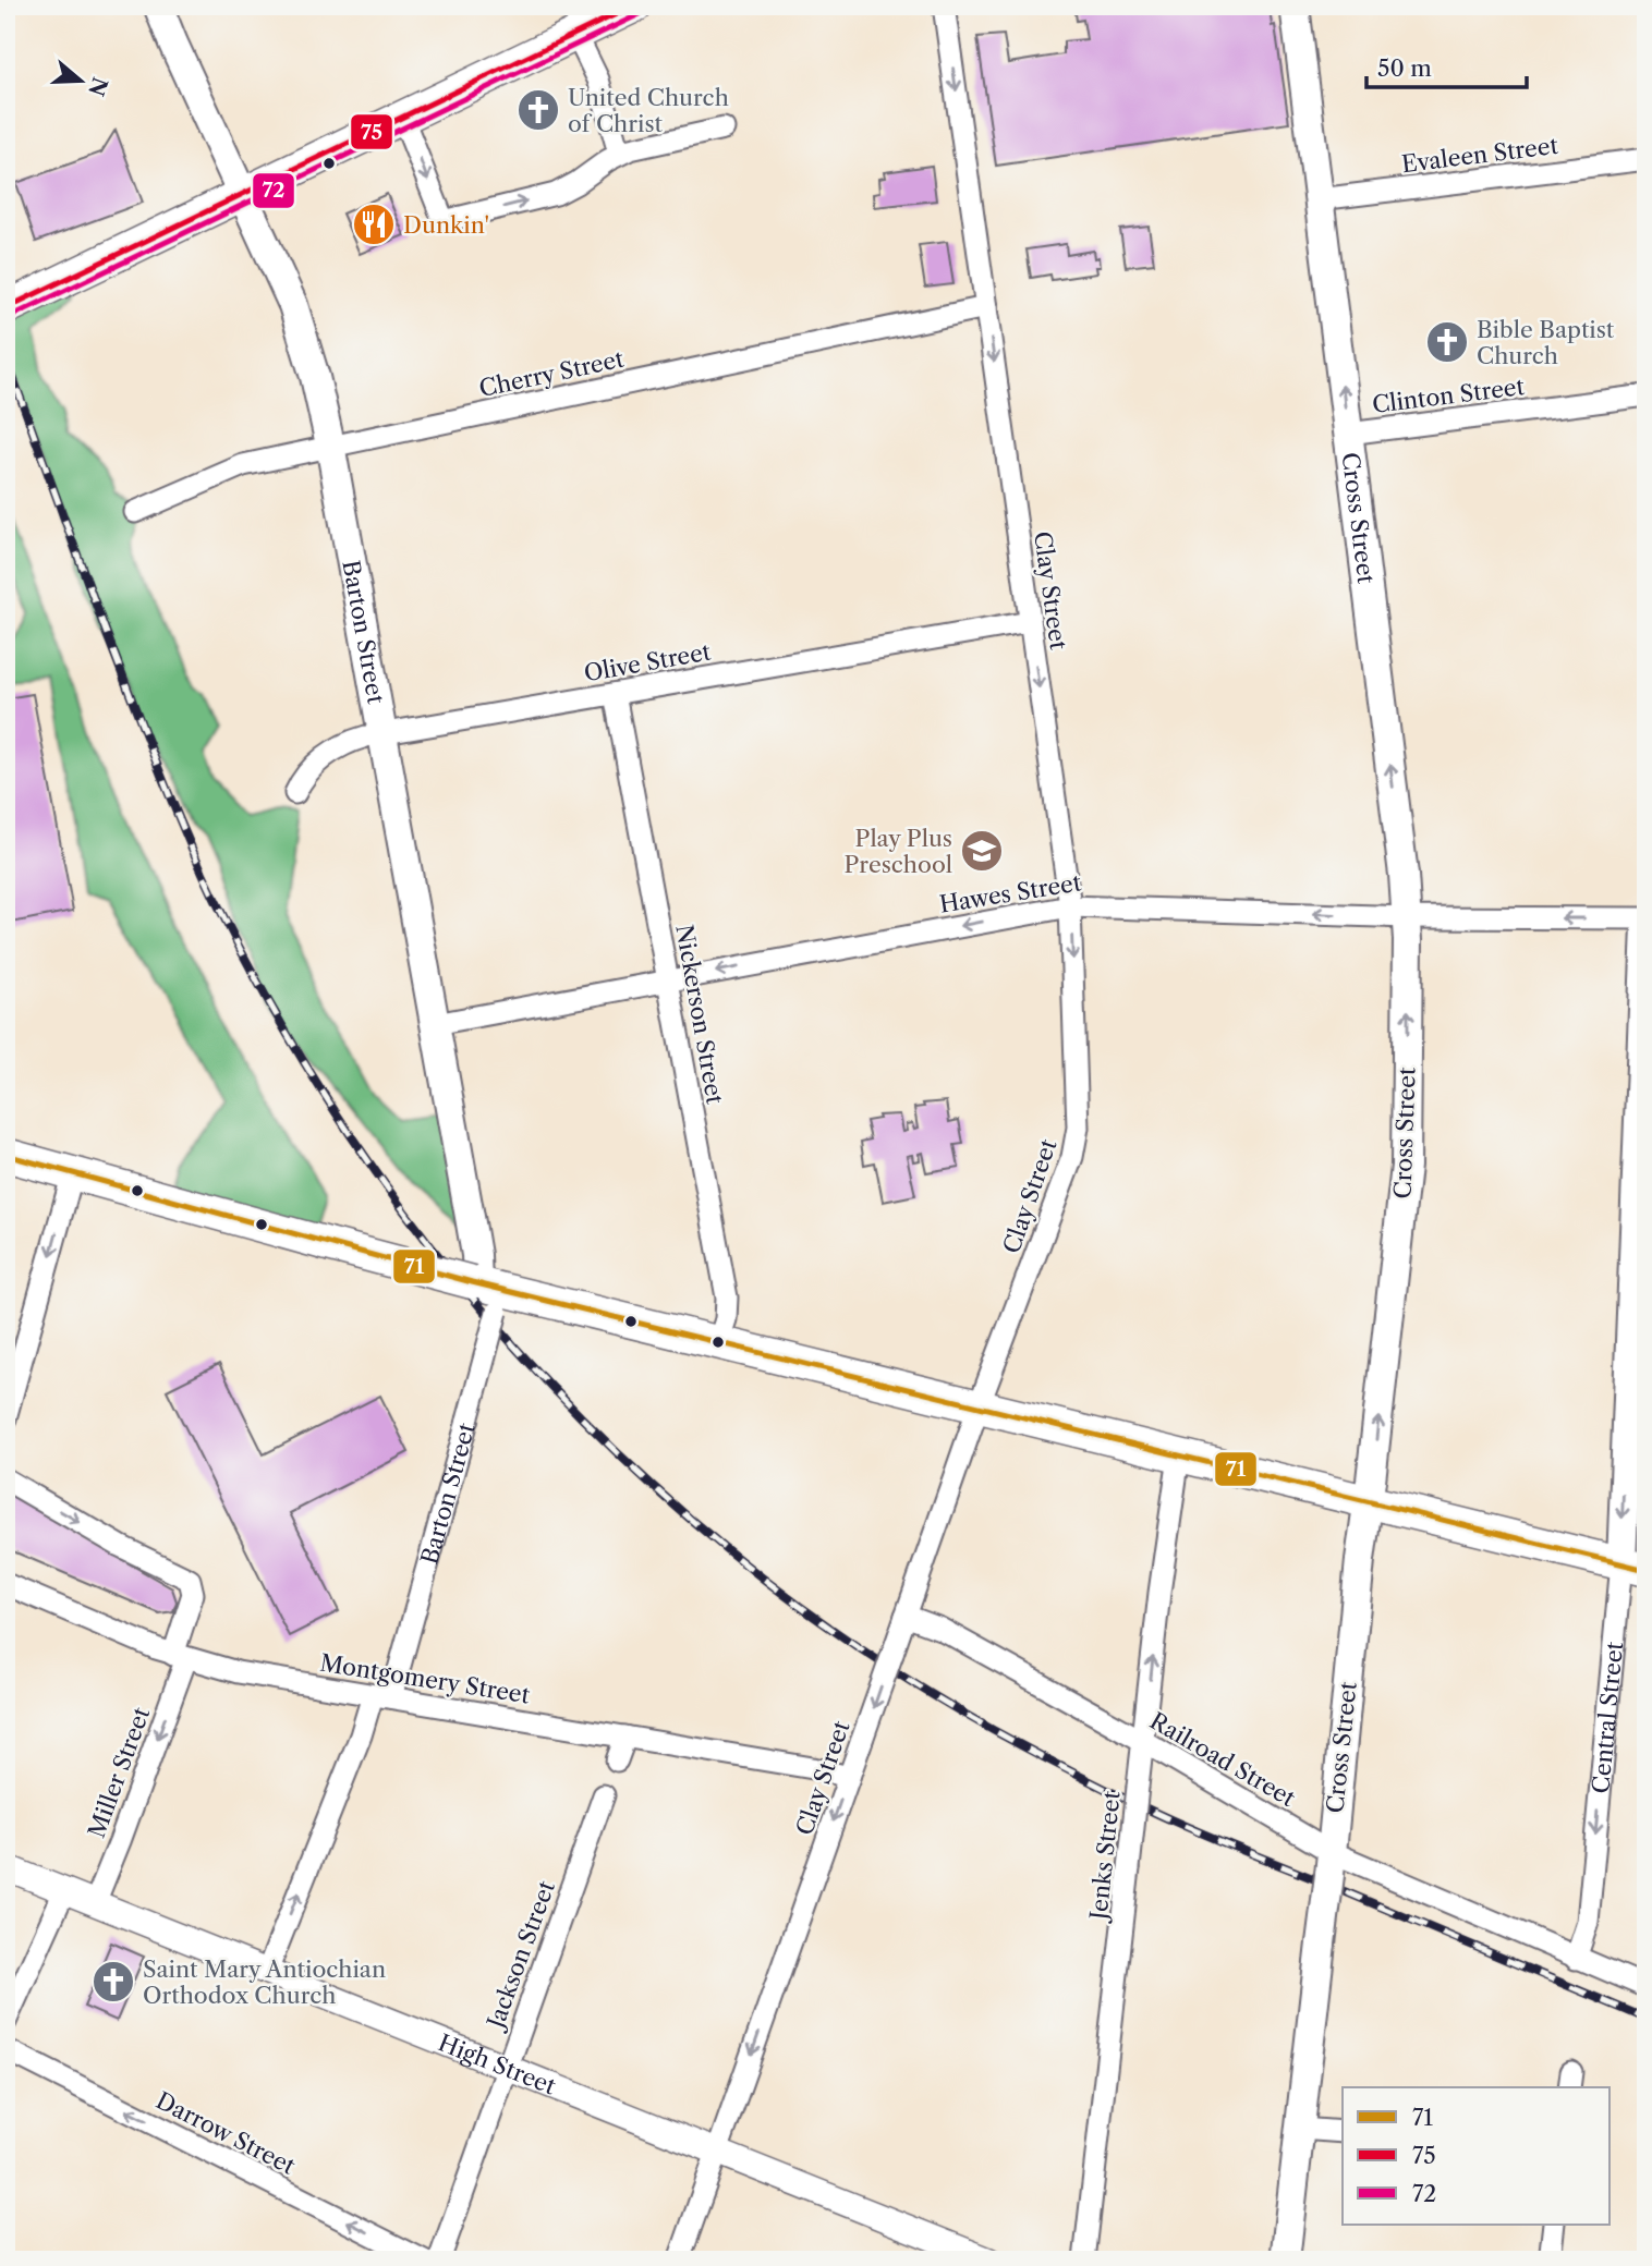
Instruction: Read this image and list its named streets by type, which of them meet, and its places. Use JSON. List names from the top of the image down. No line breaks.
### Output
{"streets":{"main road":["Cross Street","Barton Street","Central Street"],"street":["Evaleen Street","Cherry Street","Clinton Street","Clay Street","Olive Street","Hawes Street","Nickerson Street","Montgomery Street","Railroad Street","Miller Street","Jenks Street","Jackson Street","High Street","Darrow Street"]},"crossings":[["Evaleen Street","Cross Street"],["Cherry Street","Clay Street"],["Cherry Street","Barton Street"],["Clinton Street","Cross Street"],["Cross Street","Hawes Street"],["Cross Street","Railroad Street"],["Clay Street","Olive Street"],["Clay Street","Hawes Street"],["Clay Street","Montgomery Street"],["Clay Street","Railroad Street"],["Clay Street","High Street"],["Barton Street","Olive Street"],["Barton Street","Hawes Street"],["Barton Street","Montgomery Street"],["Barton Street","High Street"],["Olive Street","Nickerson Street"],["Hawes Street","Nickerson Street"],["Montgomery Street","Miller Street"],["Central Street","Railroad Street"],["Railroad Street","Jenks Street"],["Miller Street","High Street"],["Jackson Street","High Street"]],"one_way":["Cross Street","Clay Street","Hawes Street","Central Street","Jenks Street","Darrow Street"],"places":{"church":["United Church of Christ","Bible Baptist Church","Saint Mary Antiochian Orthodox Church"],"restaurant":["Dunkin'"],"school or university":["Play Plus Preschool"]},"lines":["transit line 75","transit line 72","transit line 71"],"legend":["71","75","72"],"scale_bar":"50 m","north":"right"}
